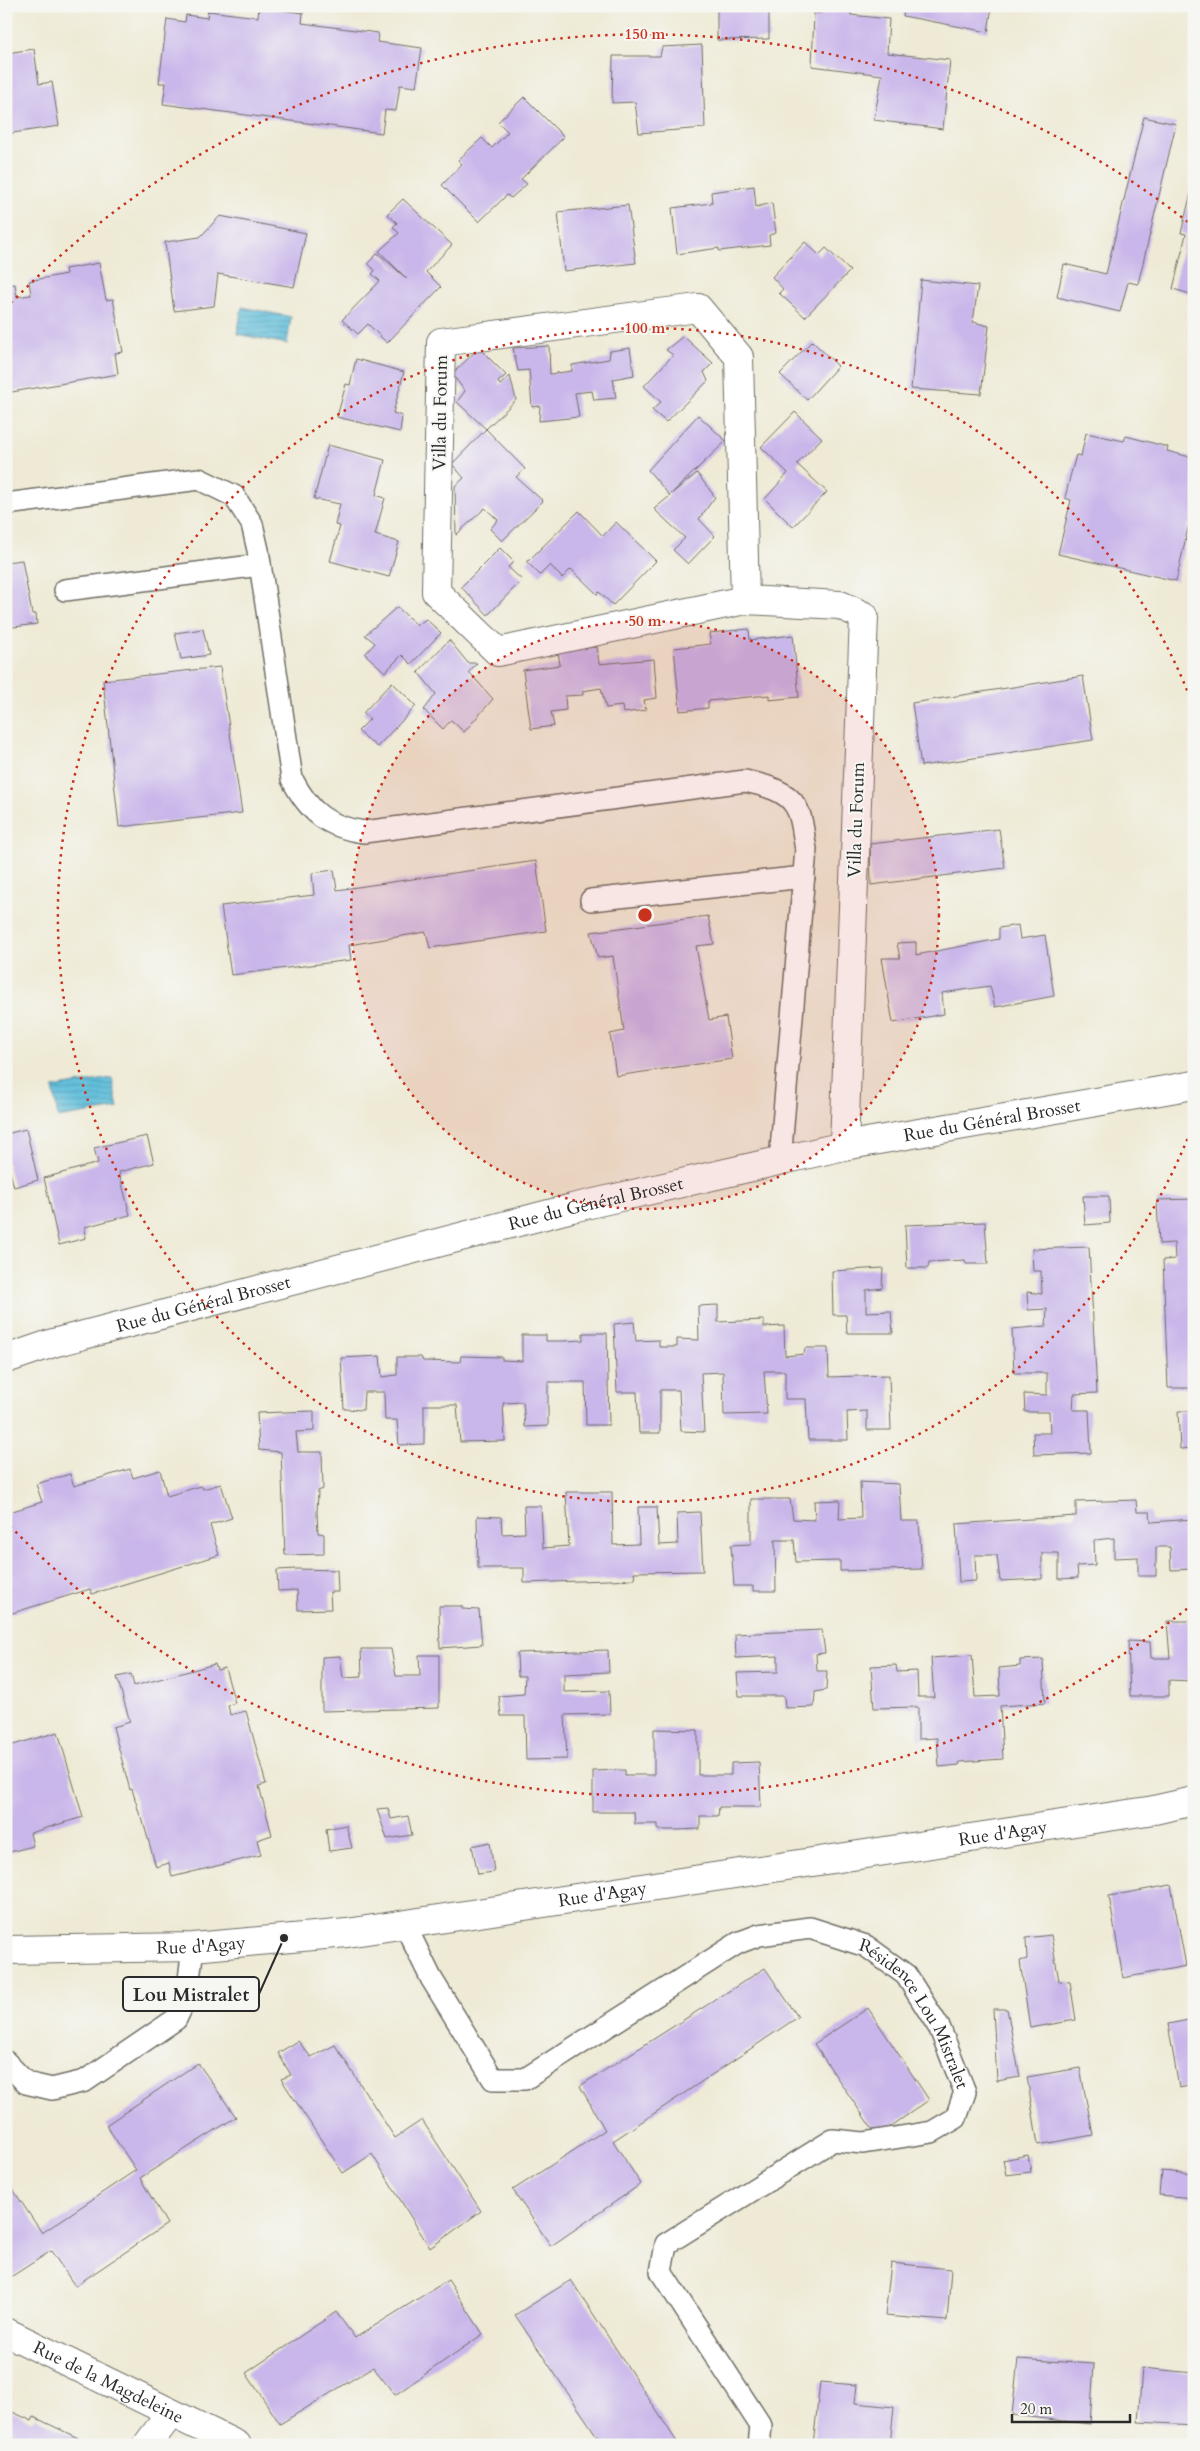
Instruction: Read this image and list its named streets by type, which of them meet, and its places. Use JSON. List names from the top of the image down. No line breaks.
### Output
{"streets":{"street":["Villa du Forum","Rue du Général Brosset","Rue d'Agay","Rue de la Magdeleine"],"lane":["Résidence Lou Mistralet"]},"crossings":[["Villa du Forum","Rue du Général Brosset"],["Rue d'Agay","Résidence Lou Mistralet"]],"places":["Lou Mistralet"],"scale_bar":"20 m","rings":["150 m","100 m","50 m"]}
